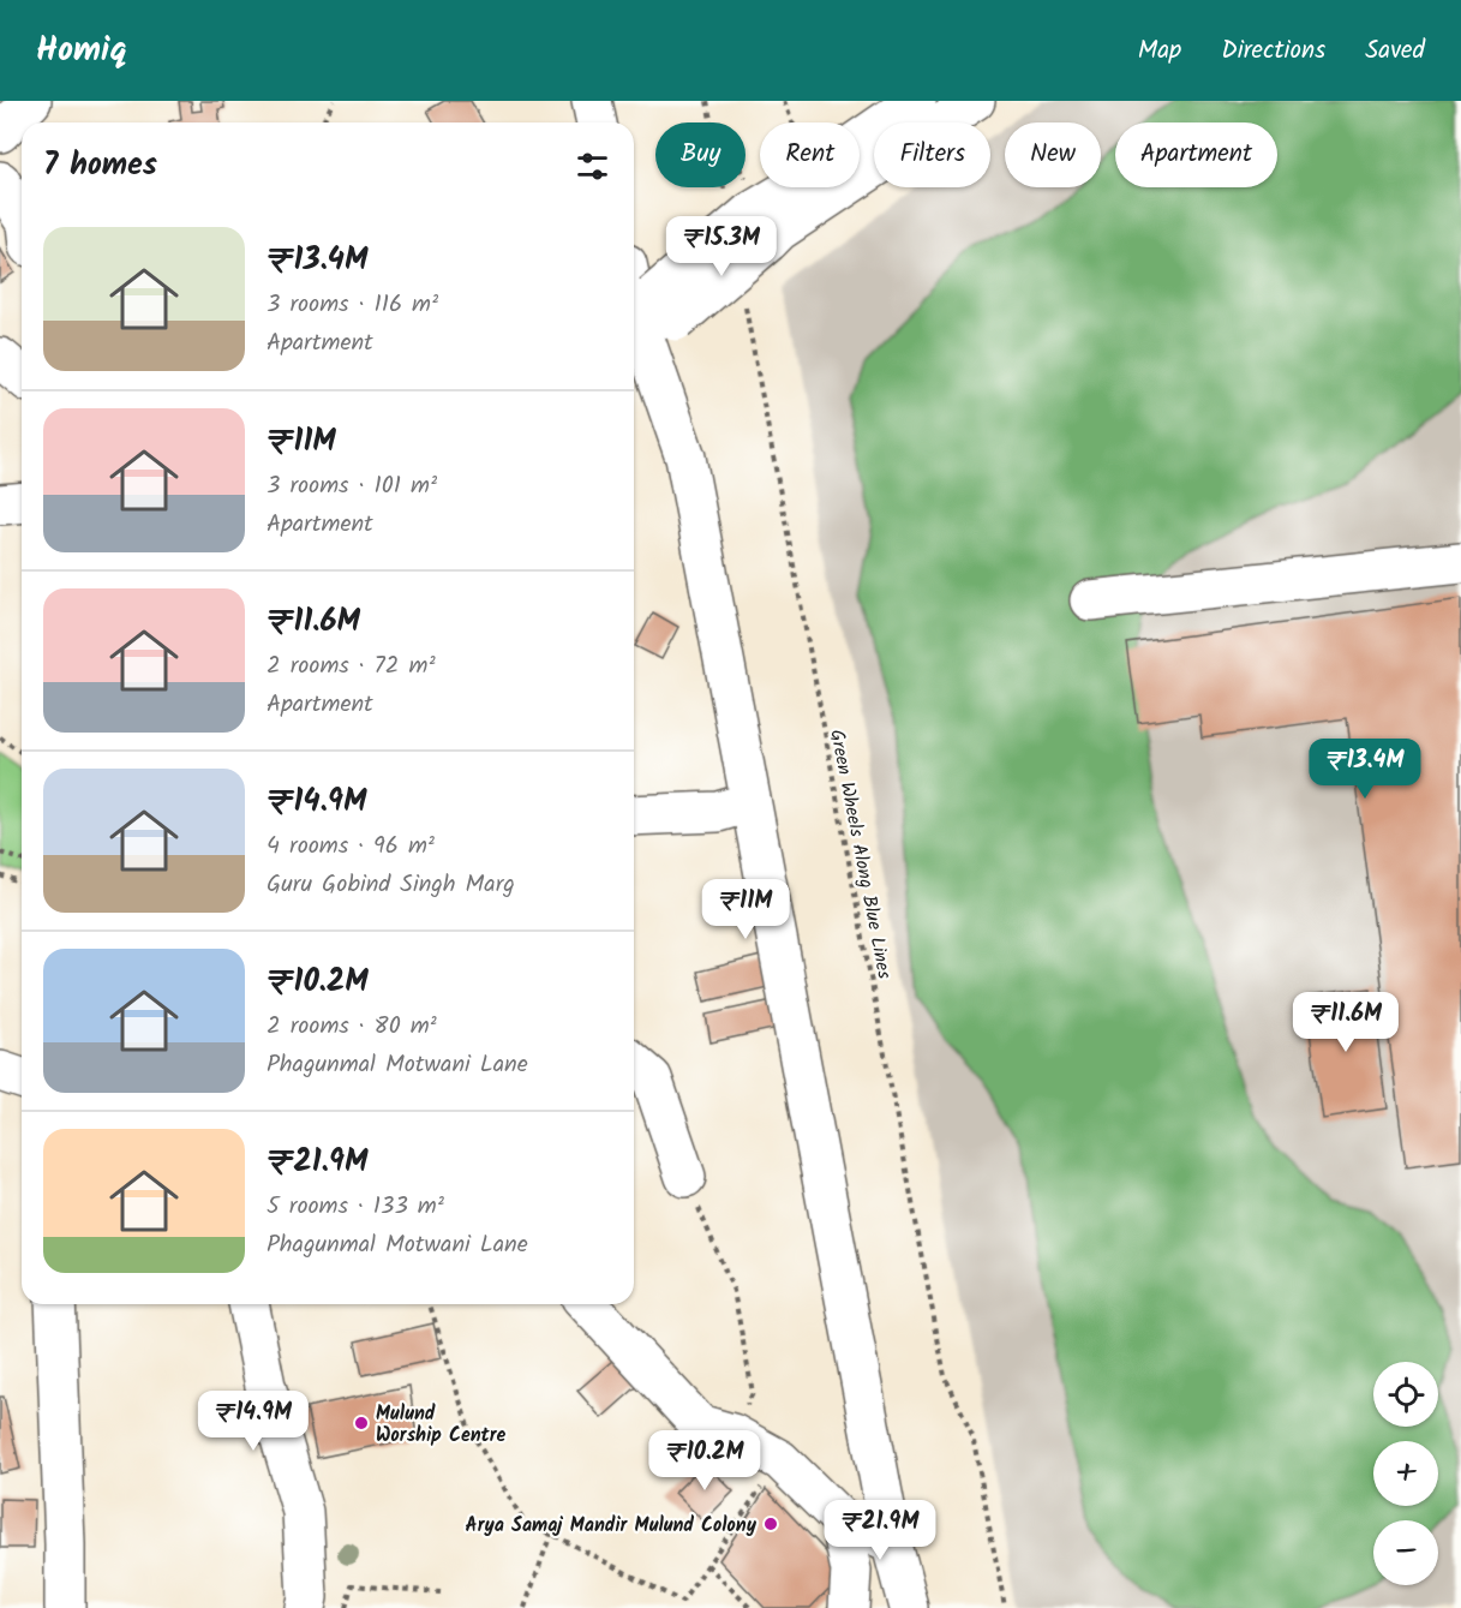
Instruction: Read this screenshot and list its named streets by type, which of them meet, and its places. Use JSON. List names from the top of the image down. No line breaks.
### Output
{"streets":{"path":["Green Wheels Along Blue Lines"]},"places":["Mulund Worship Centre","Arya Samaj Mandir Mulund Colony"],"page":{"header":"Homiq","nav":["Map","Directions","Saved"],"chip":["Buy","Rent","Filters","New","Apartment"],"heading":"7 homes","list":[{"name":"₹13.4M","note":"3 rooms · 116 m² · Apartment"},{"name":"₹11M","note":"3 rooms · 101 m² · Apartment"},{"name":"₹11.6M","note":"2 rooms · 72 m² · Apartment"},{"name":"₹14.9M","note":"4 rooms · 96 m² · Guru Gobind Singh Marg"},{"name":"₹10.2M","note":"2 rooms · 80 m² · Phagunmal Motwani Lane"},{"name":"₹21.9M","note":"5 rooms · 133 m² · Phagunmal Motwani Lane"}],"price":["₹15.3M","₹13.4M","₹11M","₹11.6M","₹14.9M","₹10.2M","₹21.9M"],"map_buttons":["+","−"]}}
